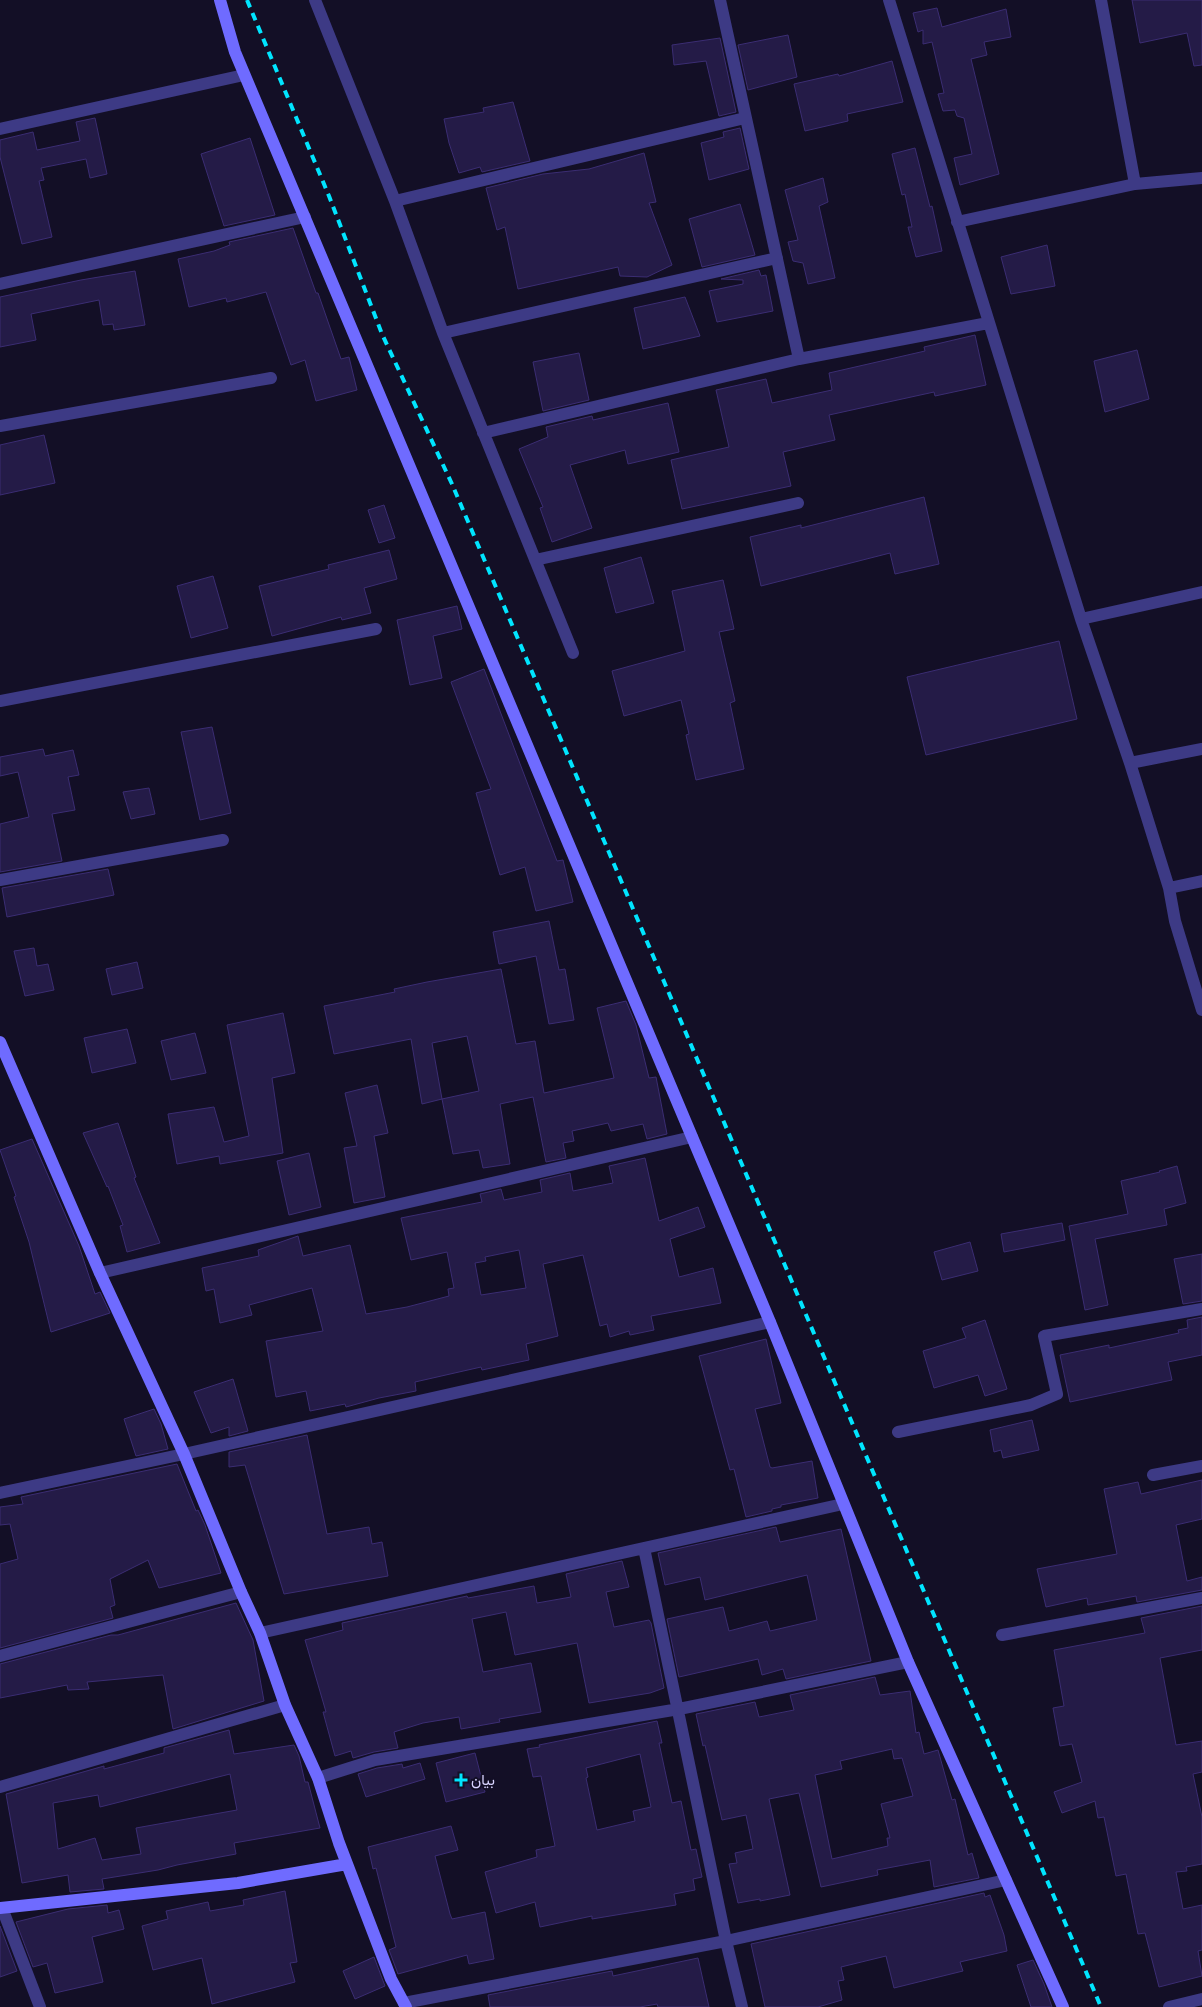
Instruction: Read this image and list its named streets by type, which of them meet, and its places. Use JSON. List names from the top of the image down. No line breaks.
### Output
{"places":{"health":["بيان"]}}
